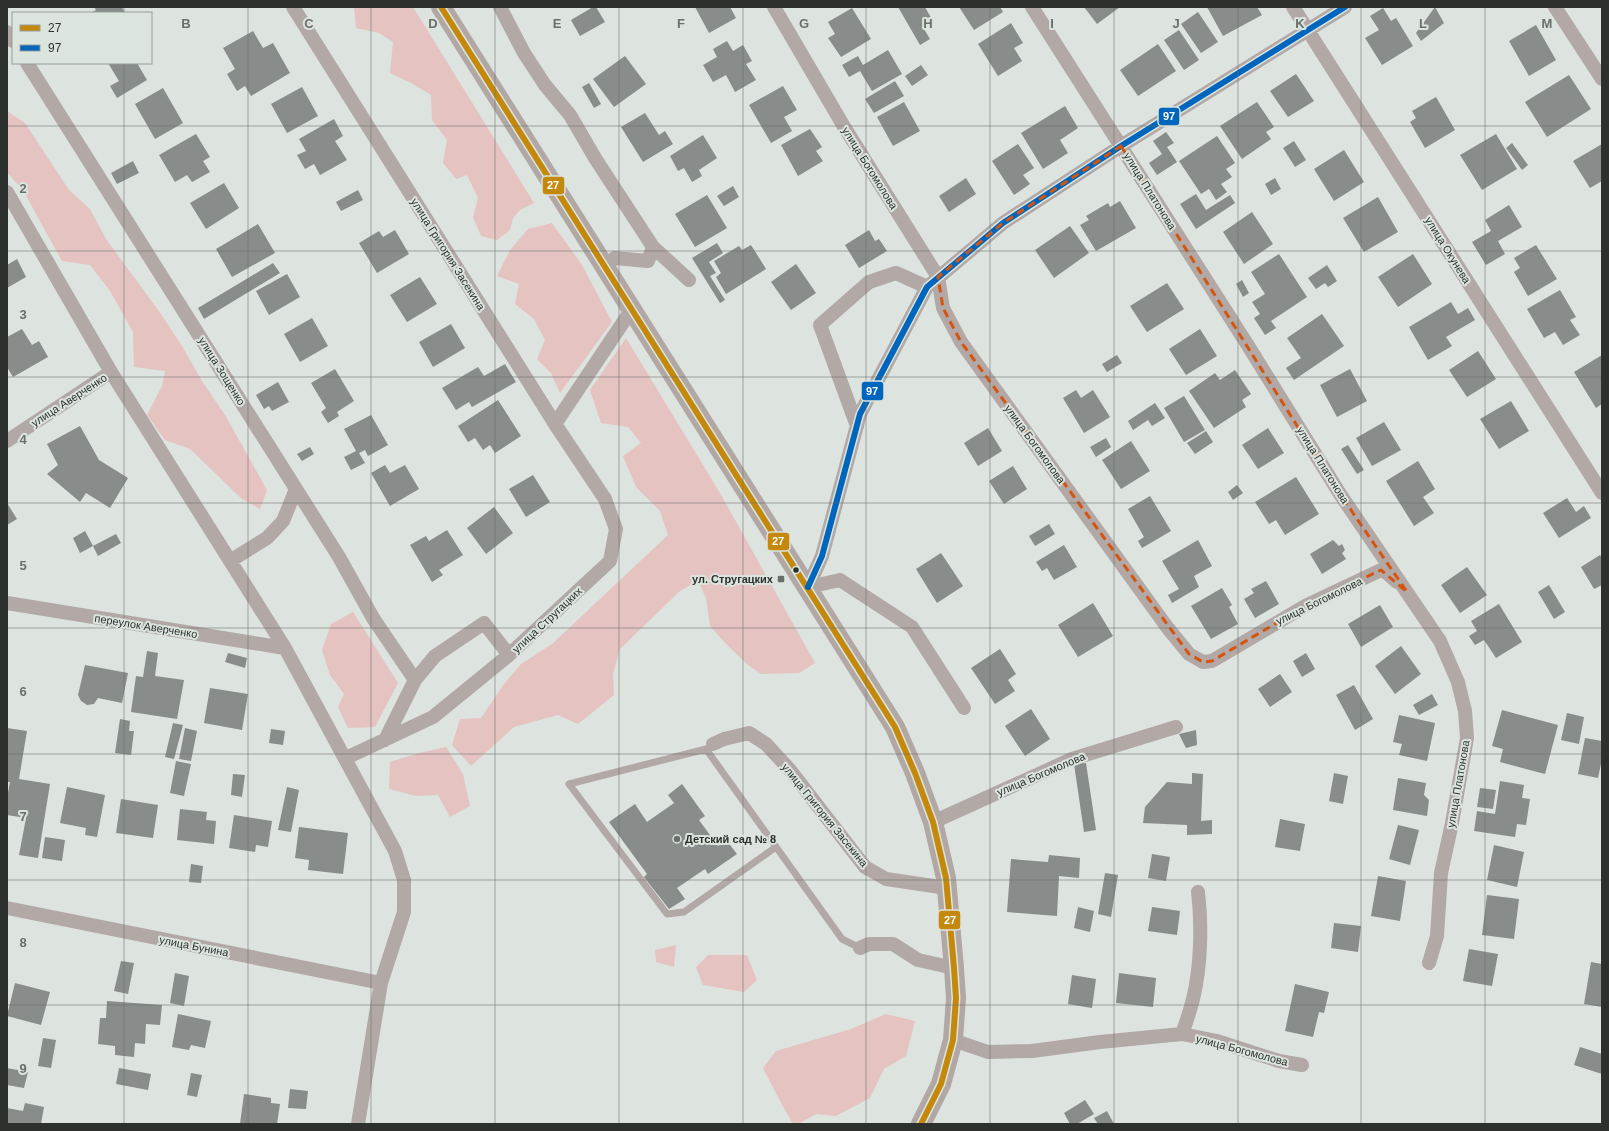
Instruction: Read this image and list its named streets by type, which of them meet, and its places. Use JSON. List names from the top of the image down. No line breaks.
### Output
{"streets":{"street":["улица Богомолова","улица Платонова","улица Окунева","улица Григория Засекина","улица Зощенко","улица Аверченко","улица Стругацких","переулок Аверченко","улица Бунина"]},"crossings":[["улица Богомолова","улица Платонова"],["улица Григория Засекина","улица Стругацких"]],"places":{"transit":["ул. Стругацких"],"other":["Детский сад № 8"]},"lines":["transit line 27","transit line 97"],"legend":["27","97"],"grid":{"columns":["B","C","D","E","F","G","H","I","J","K","L","M"],"rows":["2","3","4","5","6","7","8","9"]}}
